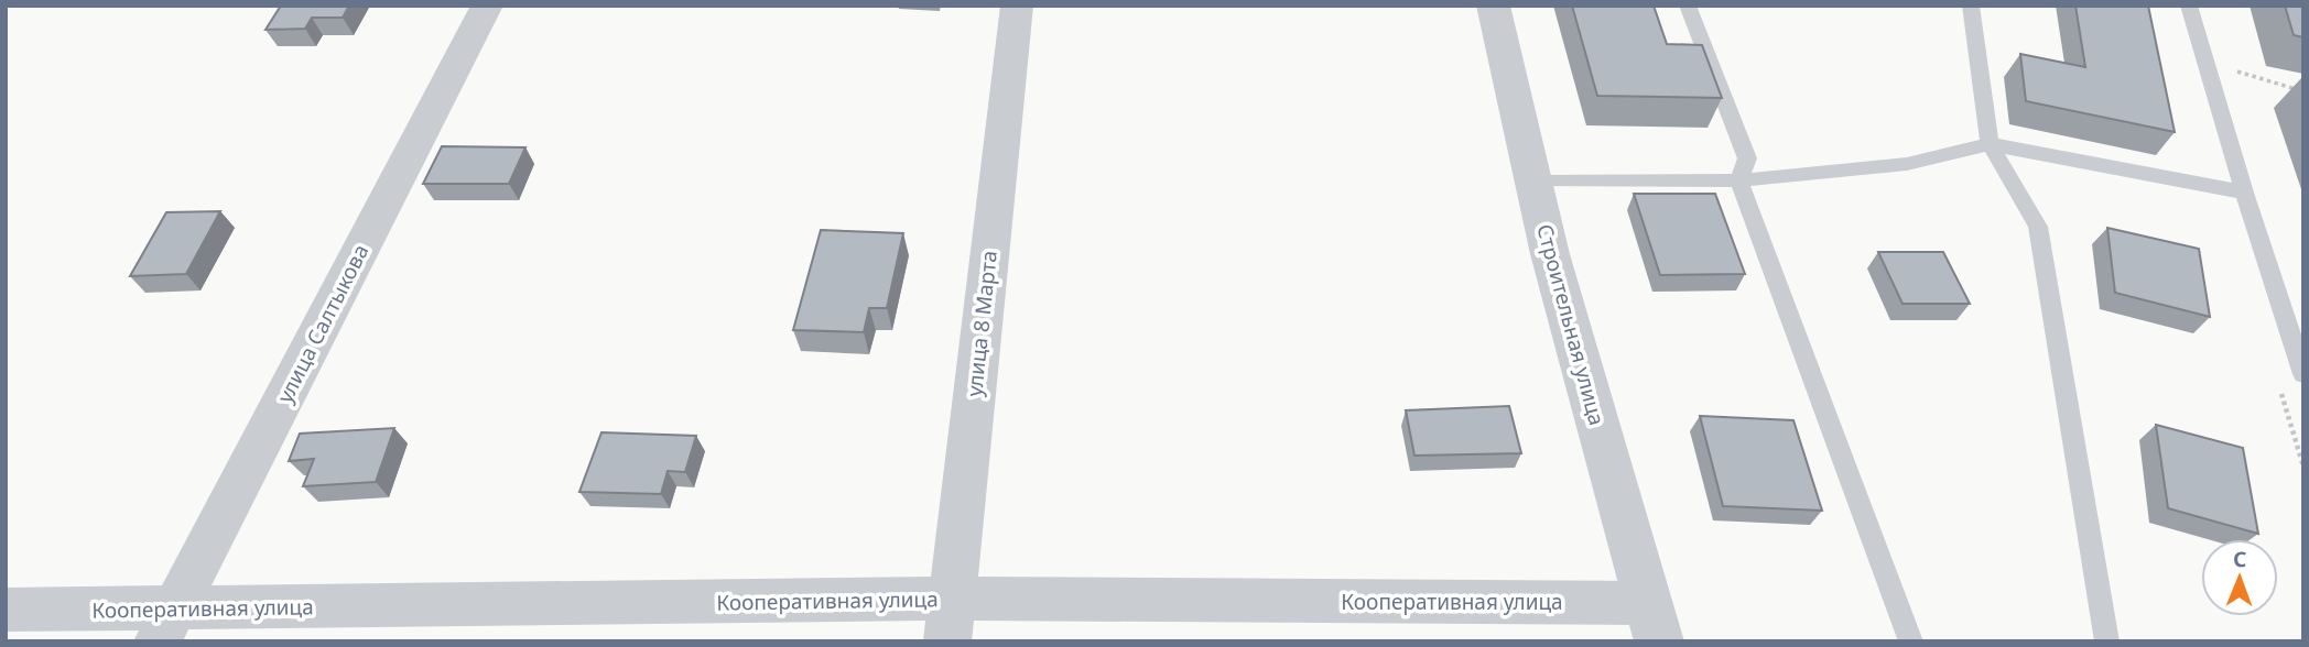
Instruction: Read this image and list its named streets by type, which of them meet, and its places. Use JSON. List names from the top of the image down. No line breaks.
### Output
{"streets":{"street":["улица Салтыкова","улица 8 Марта","Строительная улица","Кооперативная улица"]},"crossings":[["улица Салтыкова","Кооперативная улица"],["улица 8 Марта","Кооперативная улица"],["Строительная улица","Кооперативная улица"]],"north":"top"}
